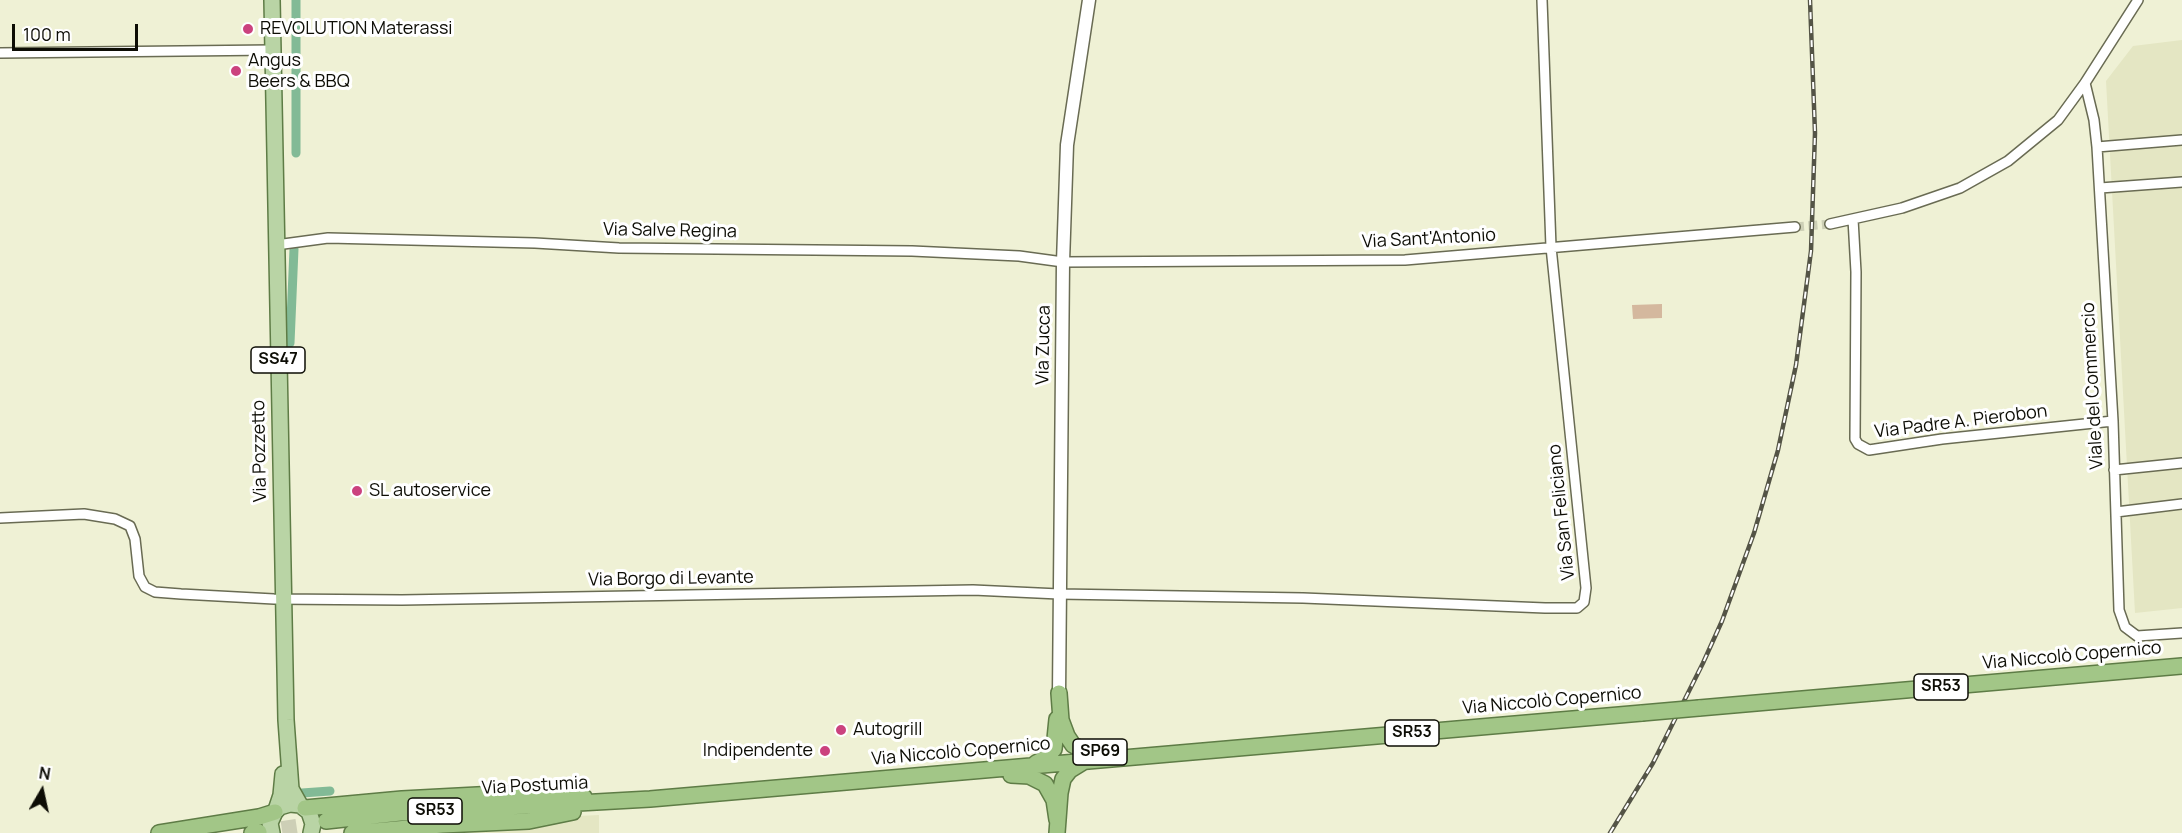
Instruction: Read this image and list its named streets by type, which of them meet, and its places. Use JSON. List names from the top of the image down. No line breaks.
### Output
{"streets":{"highway":["Via Niccolò Copernico","SR53","SP69","Via Postumia"],"main road":["SS47","Via Pozzetto"],"street":["Via Salve Regina","Via Sant'Antonio","Via Zucca","Viale del Commercio","Via Padre A. Pierobon","Via San Feliciano","Via Borgo di Levante"]},"crossings":[["Via Salve Regina","Via Sant'Antonio"],["Via Salve Regina","Via Zucca"],["Via Salve Regina","Via Pozzetto"],["Via Sant'Antonio","Via Zucca"],["Via Sant'Antonio","Via San Feliciano"],["Via Zucca","Via San Feliciano"],["Via Zucca","Via Borgo di Levante"],["Via Zucca","SP69"],["SS47","Via Pozzetto"],["Viale del Commercio","Via Padre A. Pierobon"],["Via Pozzetto","Via Borgo di Levante"],["Via San Feliciano","Via Borgo di Levante"],["Via Niccolò Copernico","SP69"],["Via Niccolò Copernico","Via Postumia"]],"places":["REVOLUTION Materassi","Angus Beers & BBQ","SL autoservice","Autogrill","Indipendente"],"scale_bar":"100 m","north":"top"}
